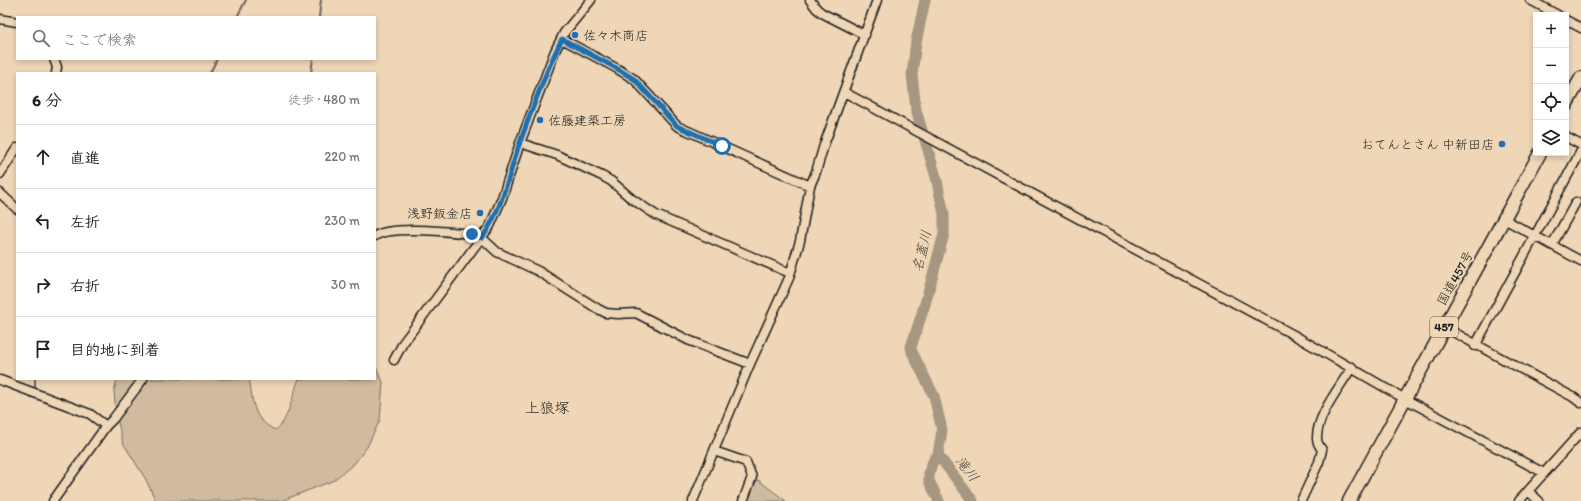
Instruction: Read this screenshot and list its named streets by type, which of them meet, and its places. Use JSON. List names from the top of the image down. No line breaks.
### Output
{"streets":{"highway":["国道457号","457"]},"districts":["上狼塚"],"water":["名蓋川","滝川"],"places":["佐々木商店","佐藤建築工房","おてんとさん 中新田店","浅野鈑金店"],"page":{"map_buttons":["+","−"],"search":"ここで検索","heading":["6 分","徒歩 · 480 m"],"list":[["直進","220 m"],["左折","230 m"],["右折","30 m"],"目的地に到着"]}}
